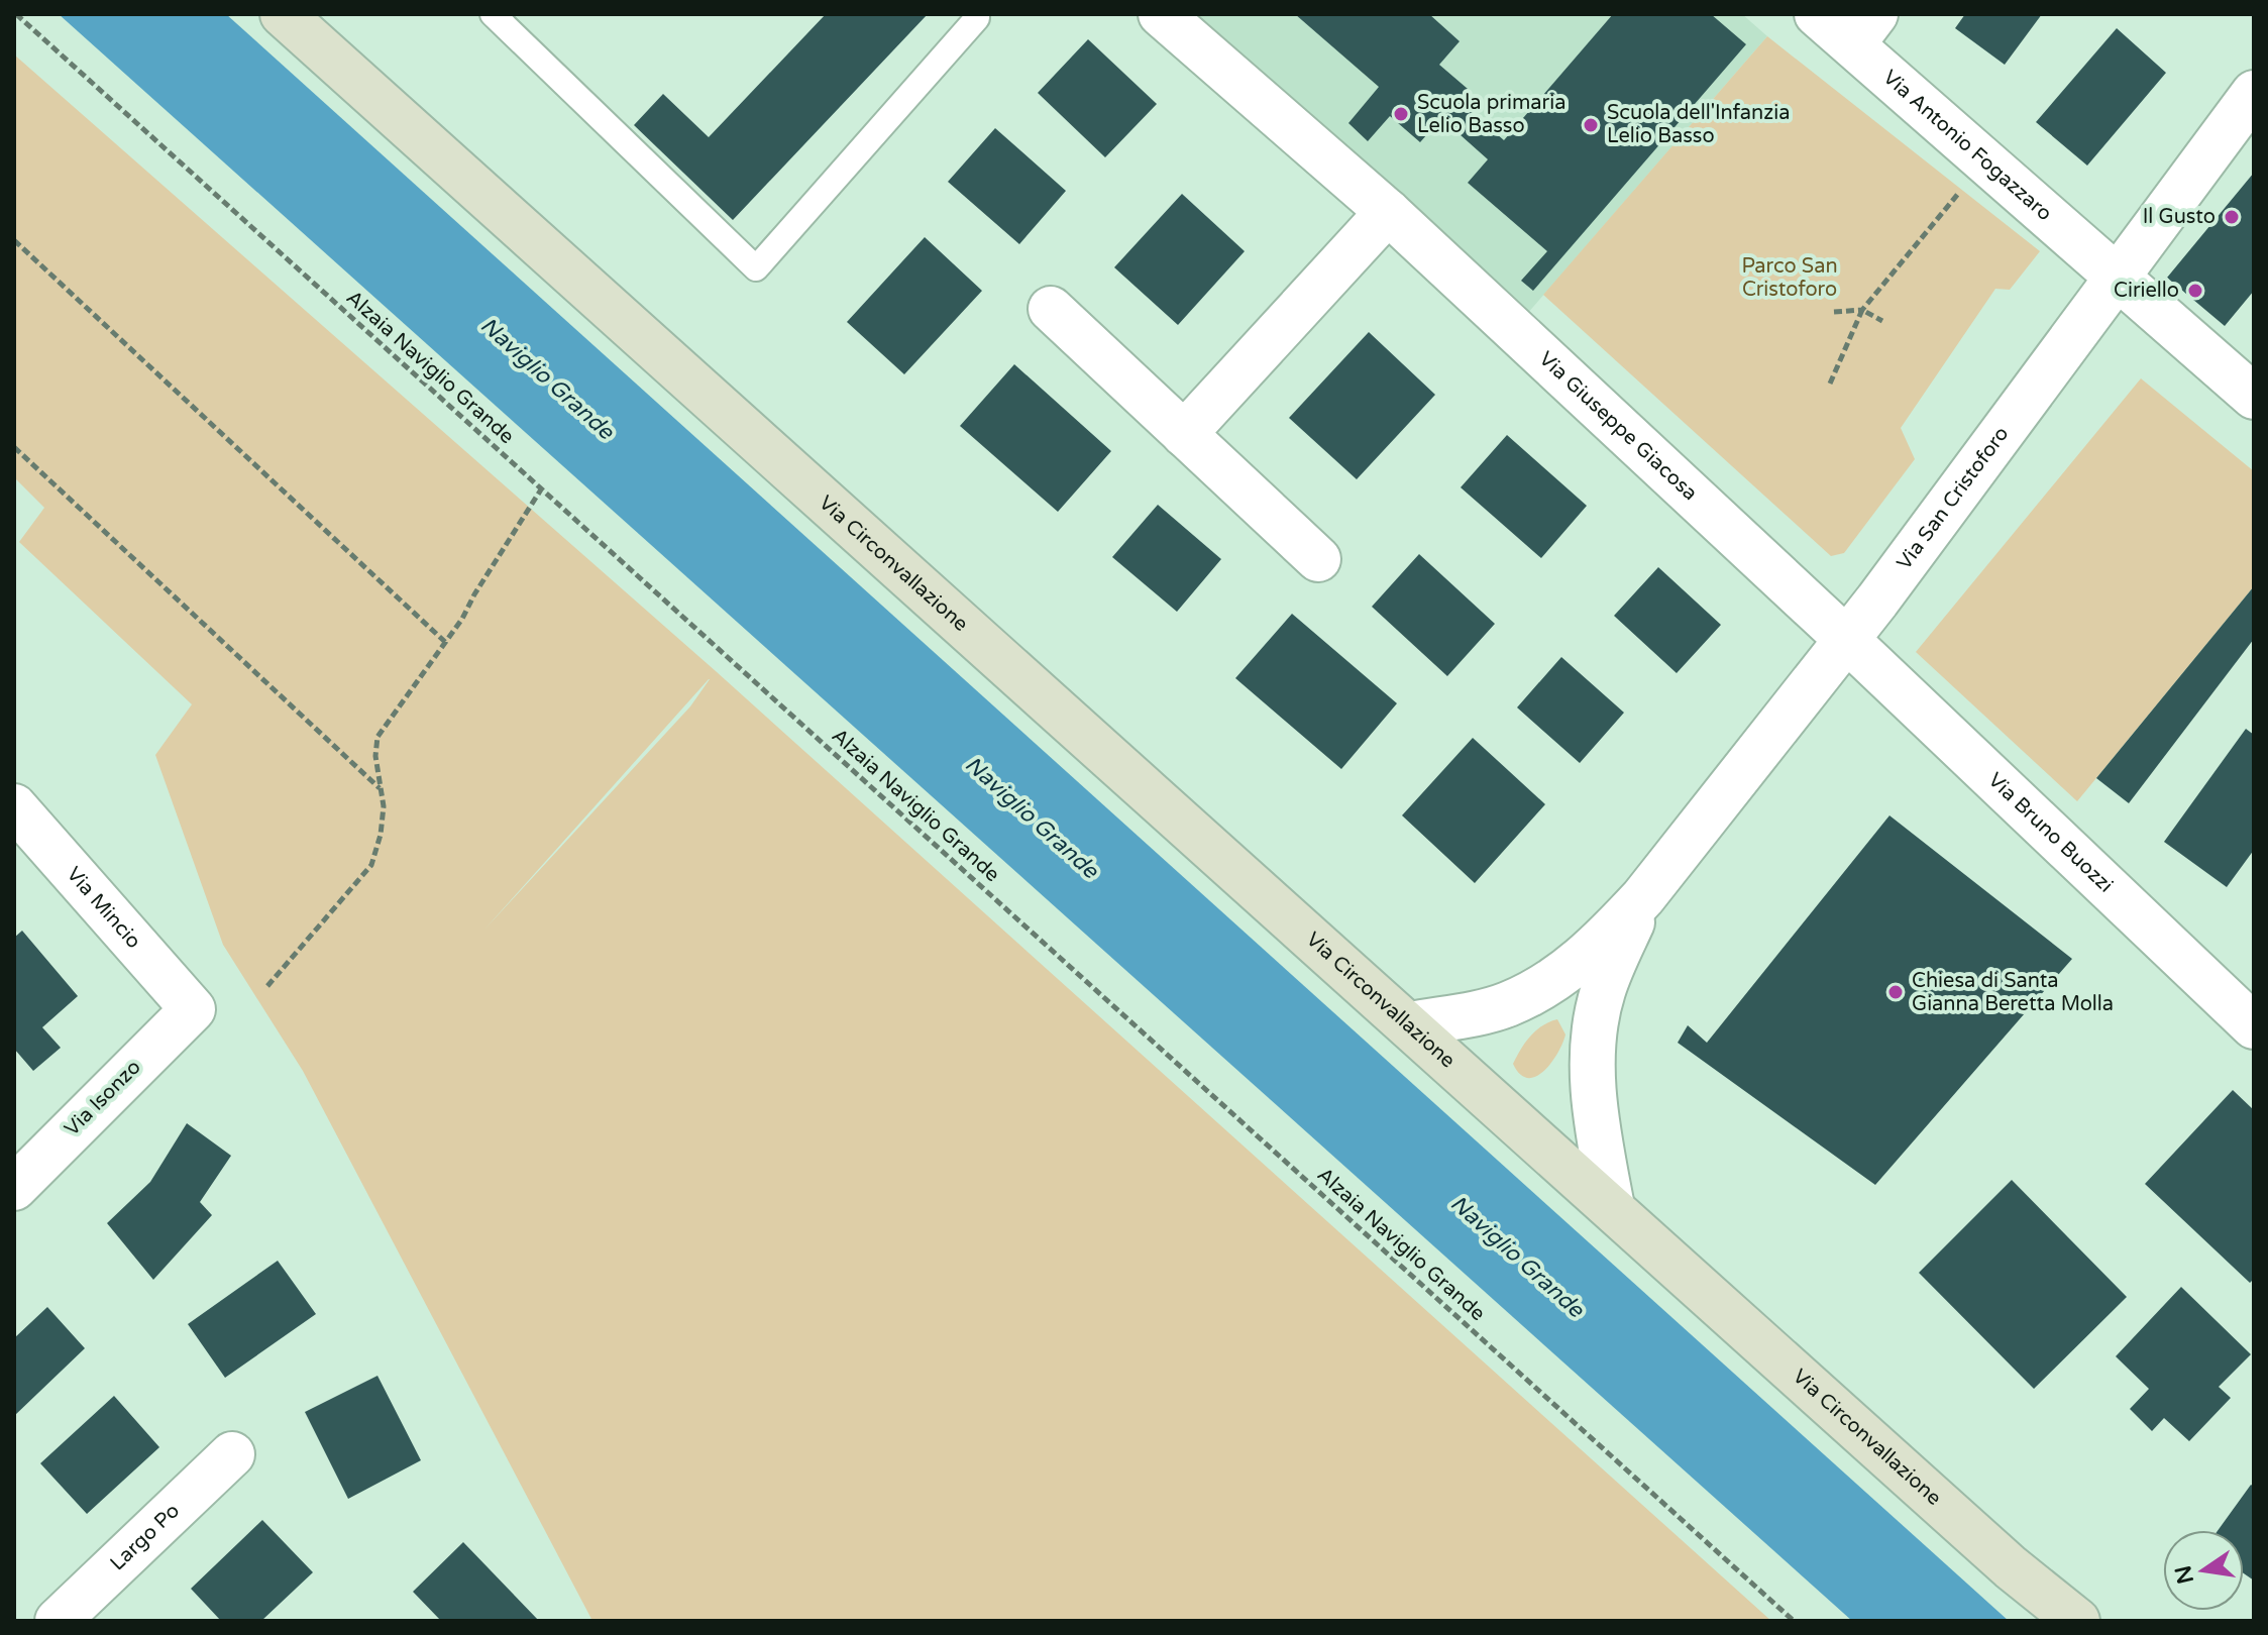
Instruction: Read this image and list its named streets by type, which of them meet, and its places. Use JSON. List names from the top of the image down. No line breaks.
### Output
{"streets":{"main road":["Via Circonvallazione"],"street":["Via Antonio Fogazzaro","Via Giuseppe Giacosa","Via San Cristoforo","Via Bruno Buozzi","Via Mincio","Via Isonzo","Largo Po"],"path":["Alzaia Naviglio Grande"]},"crossings":[["Via Antonio Fogazzaro","Via San Cristoforo"],["Via Giuseppe Giacosa","Via San Cristoforo"],["Via Giuseppe Giacosa","Via Bruno Buozzi"],["Via San Cristoforo","Via Bruno Buozzi"],["Via Mincio","Via Isonzo"]],"water":["Naviglio Grande"],"parks":["Parco San Cristoforo"],"places":["Scuola primaria Lelio Basso","Scuola dell'Infanzia Lelio Basso","Il Gusto","Ciriello","Chiesa di Santa Gianna Beretta Molla"],"north":"left"}
